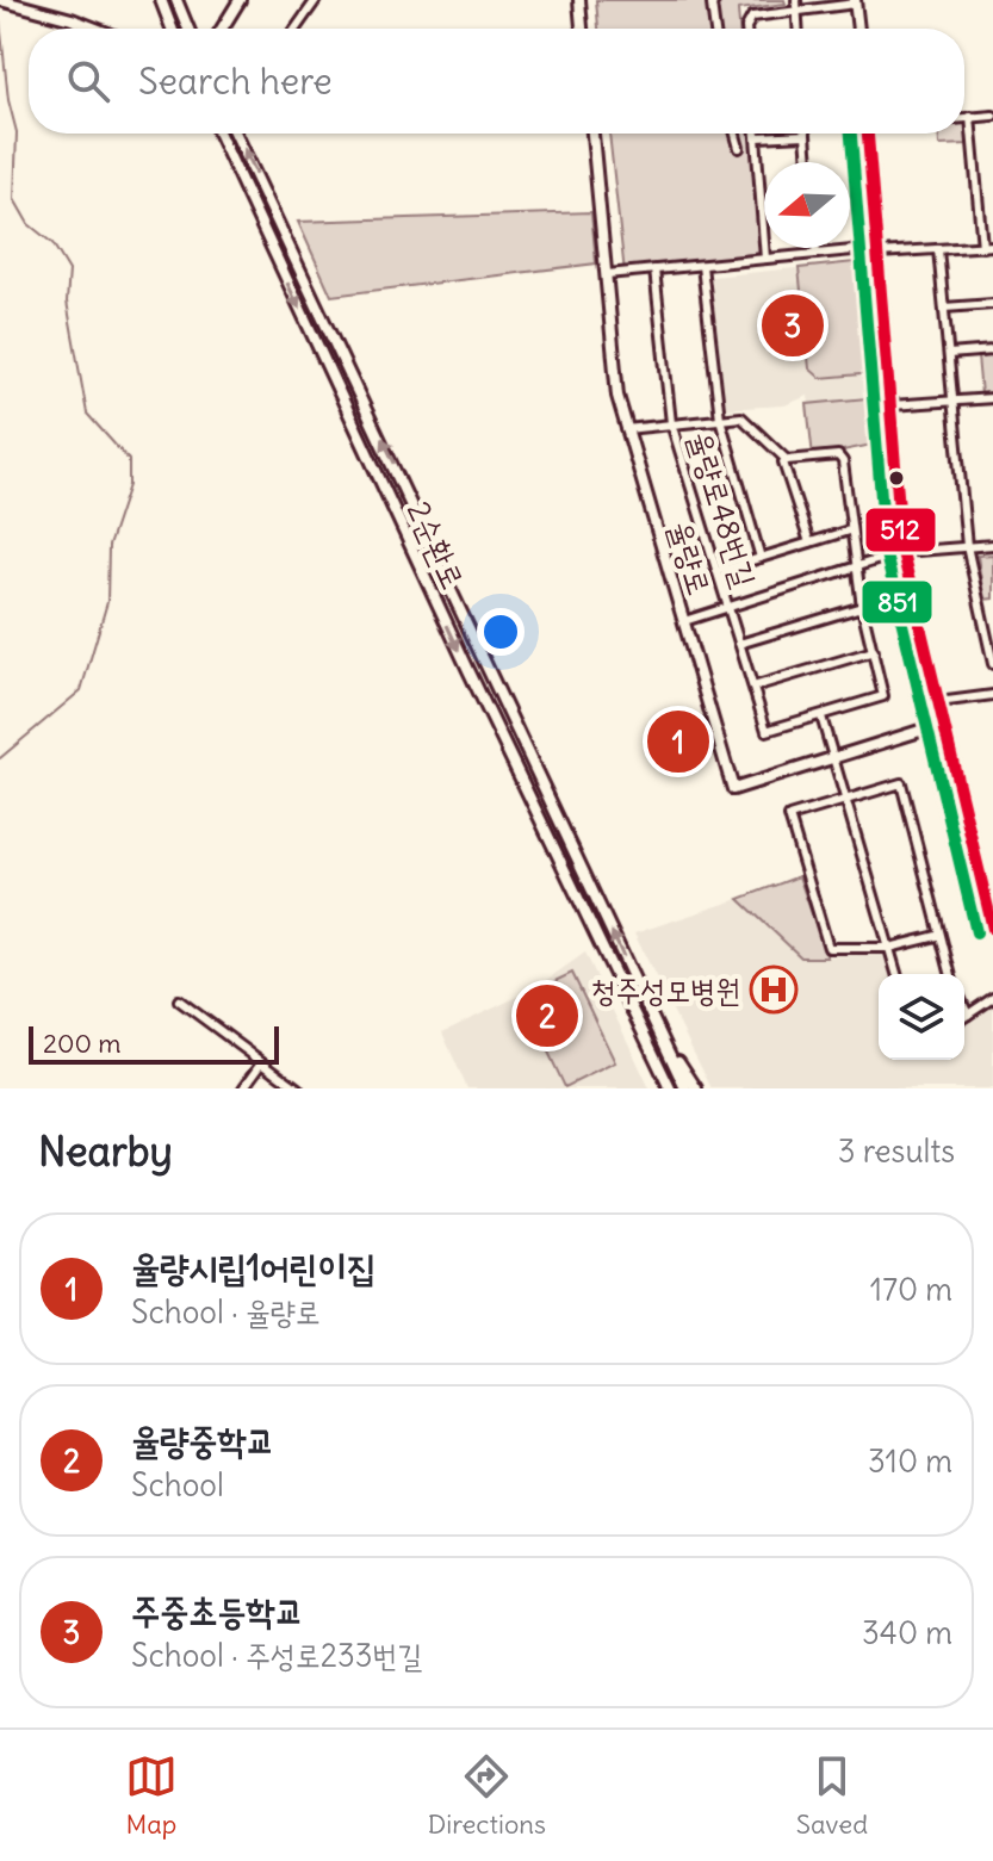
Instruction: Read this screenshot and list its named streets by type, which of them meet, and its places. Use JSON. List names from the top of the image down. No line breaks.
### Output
{"streets":{"street":["율량로48번길","2순환로","율량로"]},"crossings":[["율량로48번길","율량로"]],"places":{"hospital":["청주성모병원"]},"lines":["transit line 512","transit line 851"],"scale_bar":"200 m","north":"left","page":{"search":"Search here","pins":["3","1","2"],"scale":"200 m","heading":["Nearby","3 results"],"list":[{"mark":"1","name":"율량시립1어린이집","note":"School · 율량로","value":"170 m"},{"mark":"2","name":"율량중학교","note":"School","value":"310 m"},{"mark":"3","name":"주중초등학교","note":"School · 주성로233번길","value":"340 m"}],"nav":["Map","Directions","Saved"]}}
